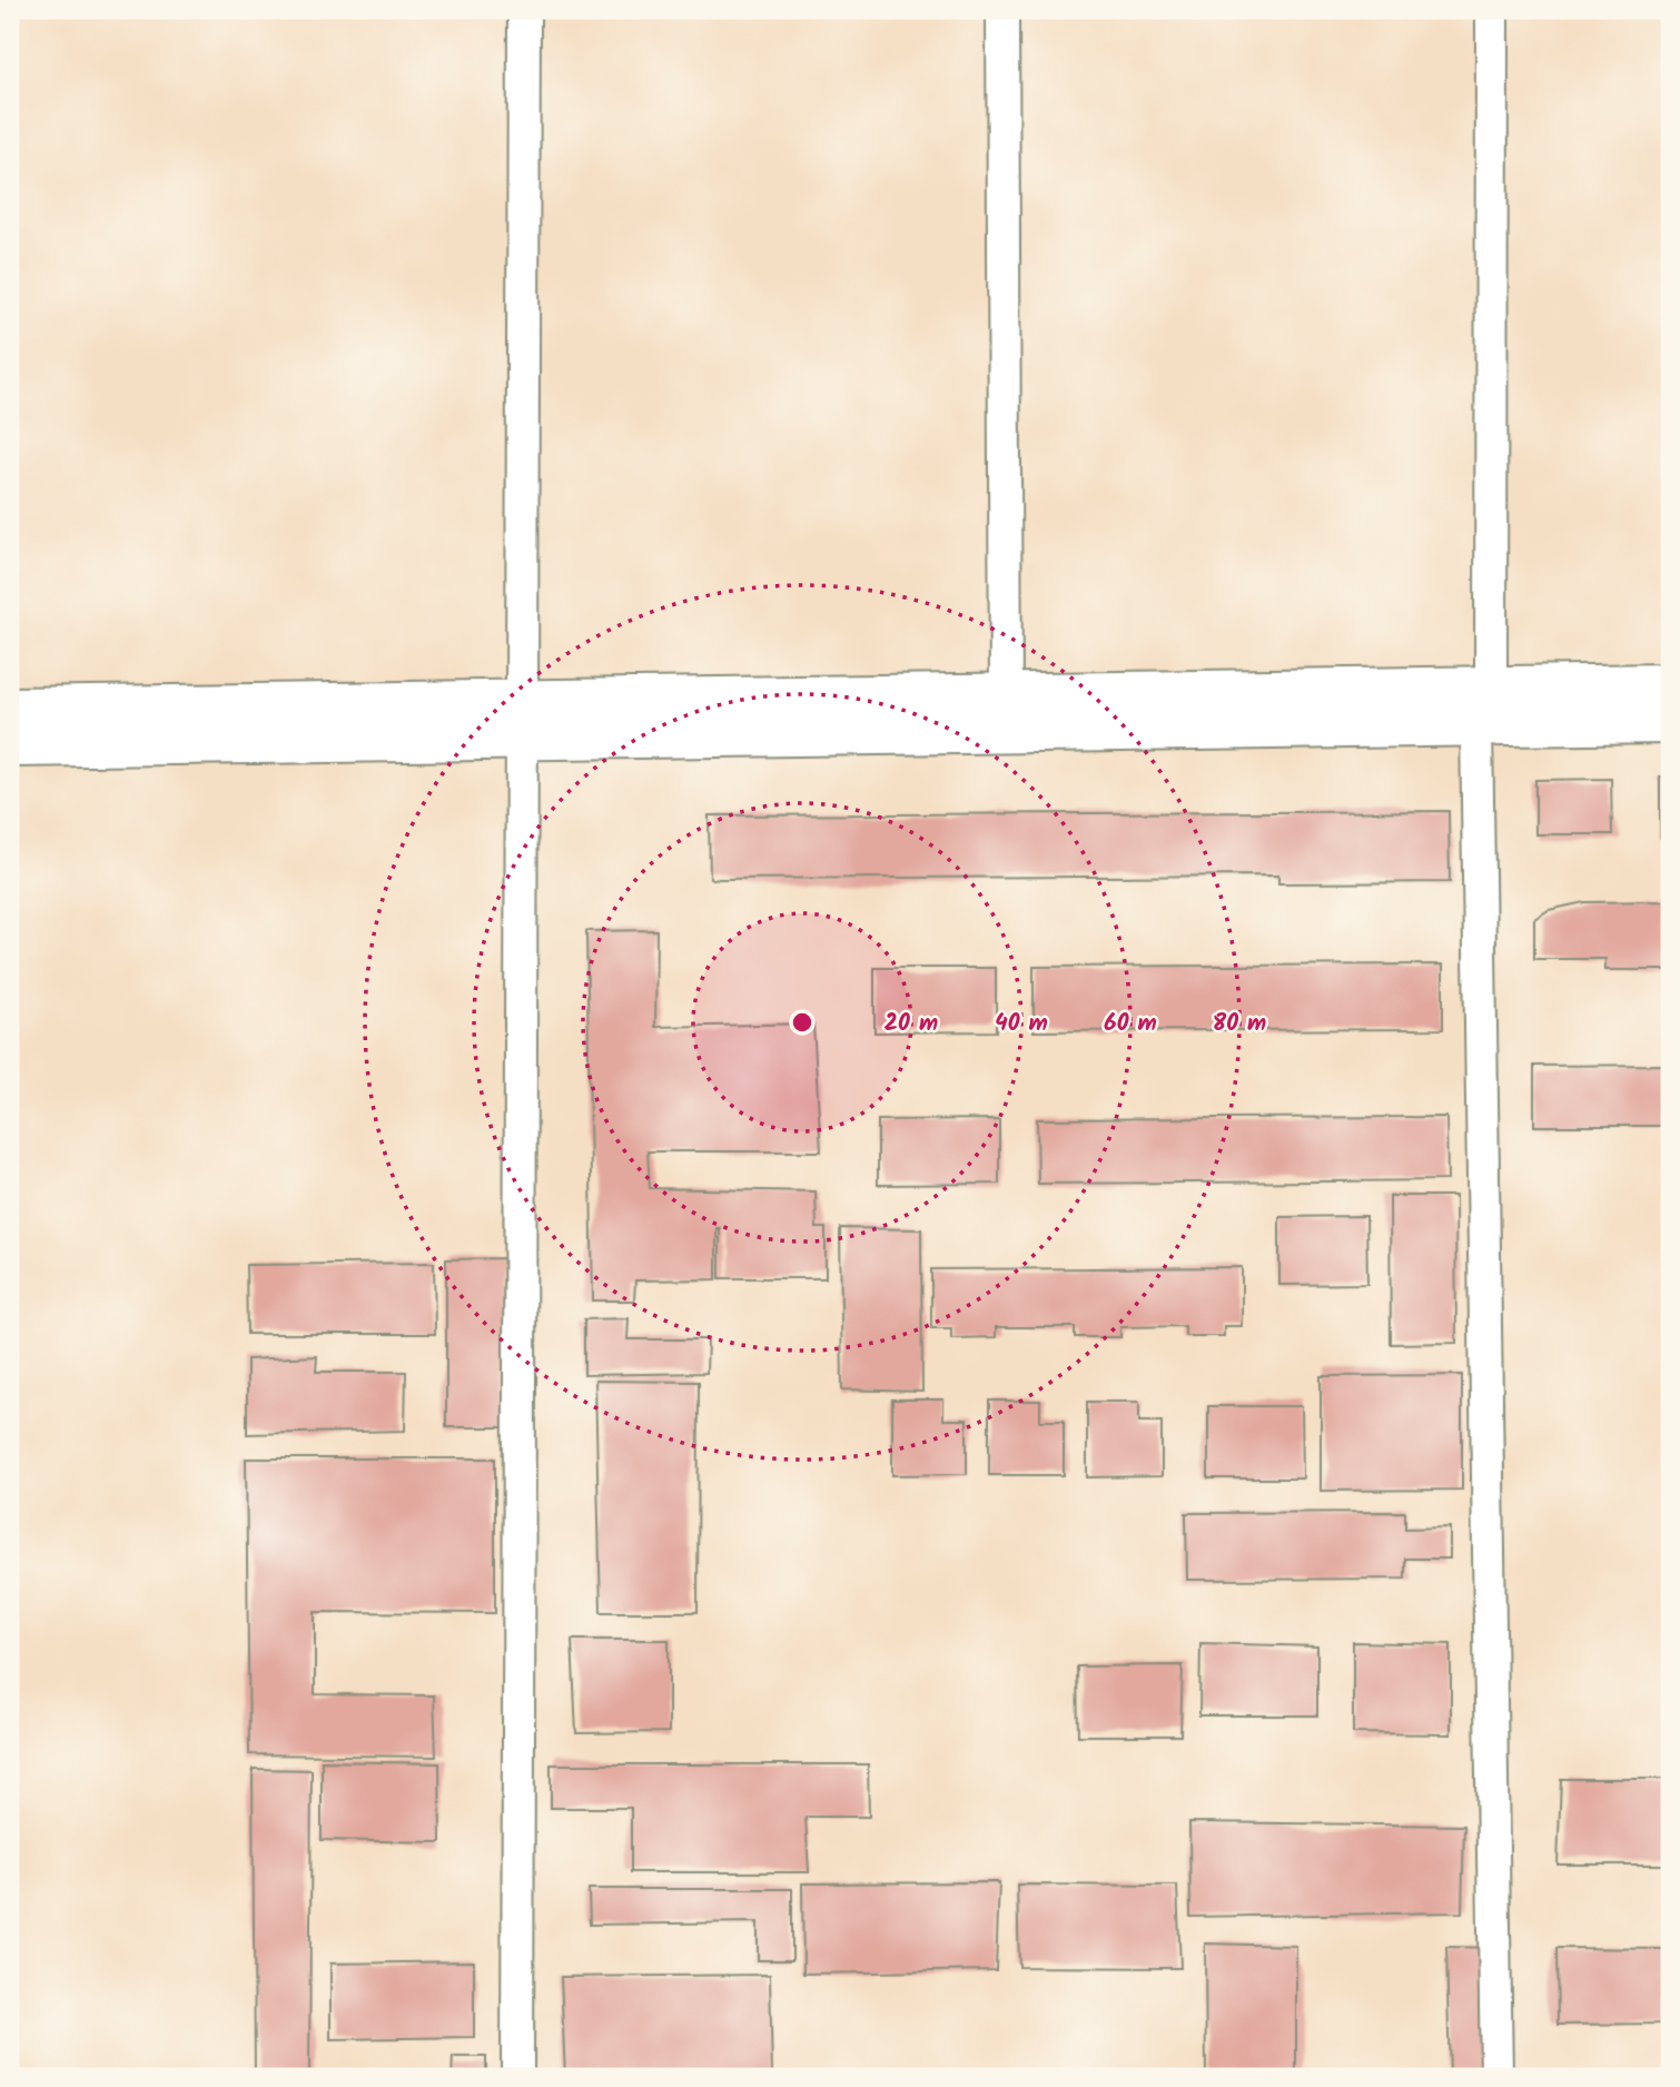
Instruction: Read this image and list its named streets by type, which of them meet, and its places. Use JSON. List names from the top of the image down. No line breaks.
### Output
{"rings":["20 m","40 m","60 m","80 m"]}
